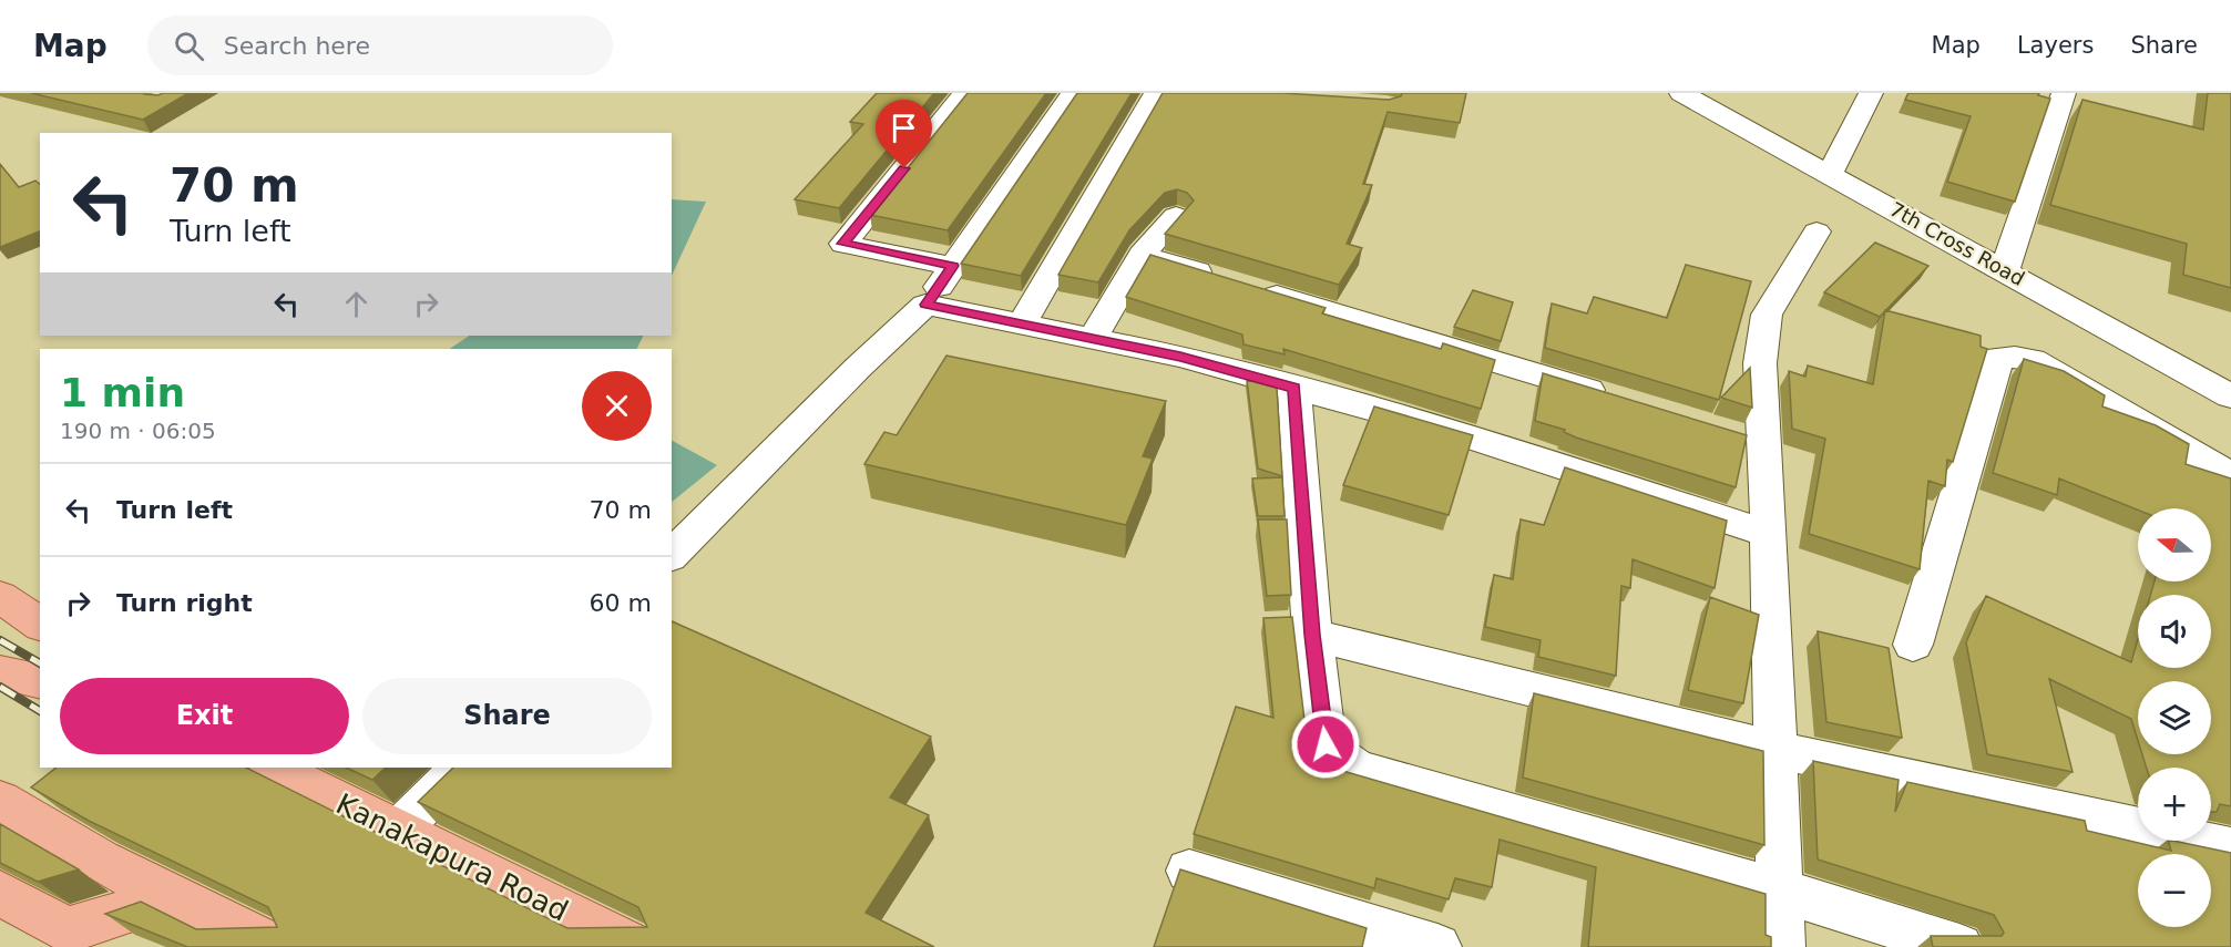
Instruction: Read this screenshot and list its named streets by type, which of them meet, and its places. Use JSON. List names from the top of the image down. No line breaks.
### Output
{"streets":{"main road":["Kanakapura Road"],"street":["7th Cross Road"]},"north":"left","page":{"header":"Map","search":"Search here","nav":["Map","Layers","Share"],"turn":["70 m","Turn left"],"heading":["1 min","190 m · 06:05"],"list":[{"name":"Turn left","value":"70 m"},{"name":"Turn right","value":"60 m"}],"map_buttons":["+","−"],"buttons":["Exit","Share"]}}
